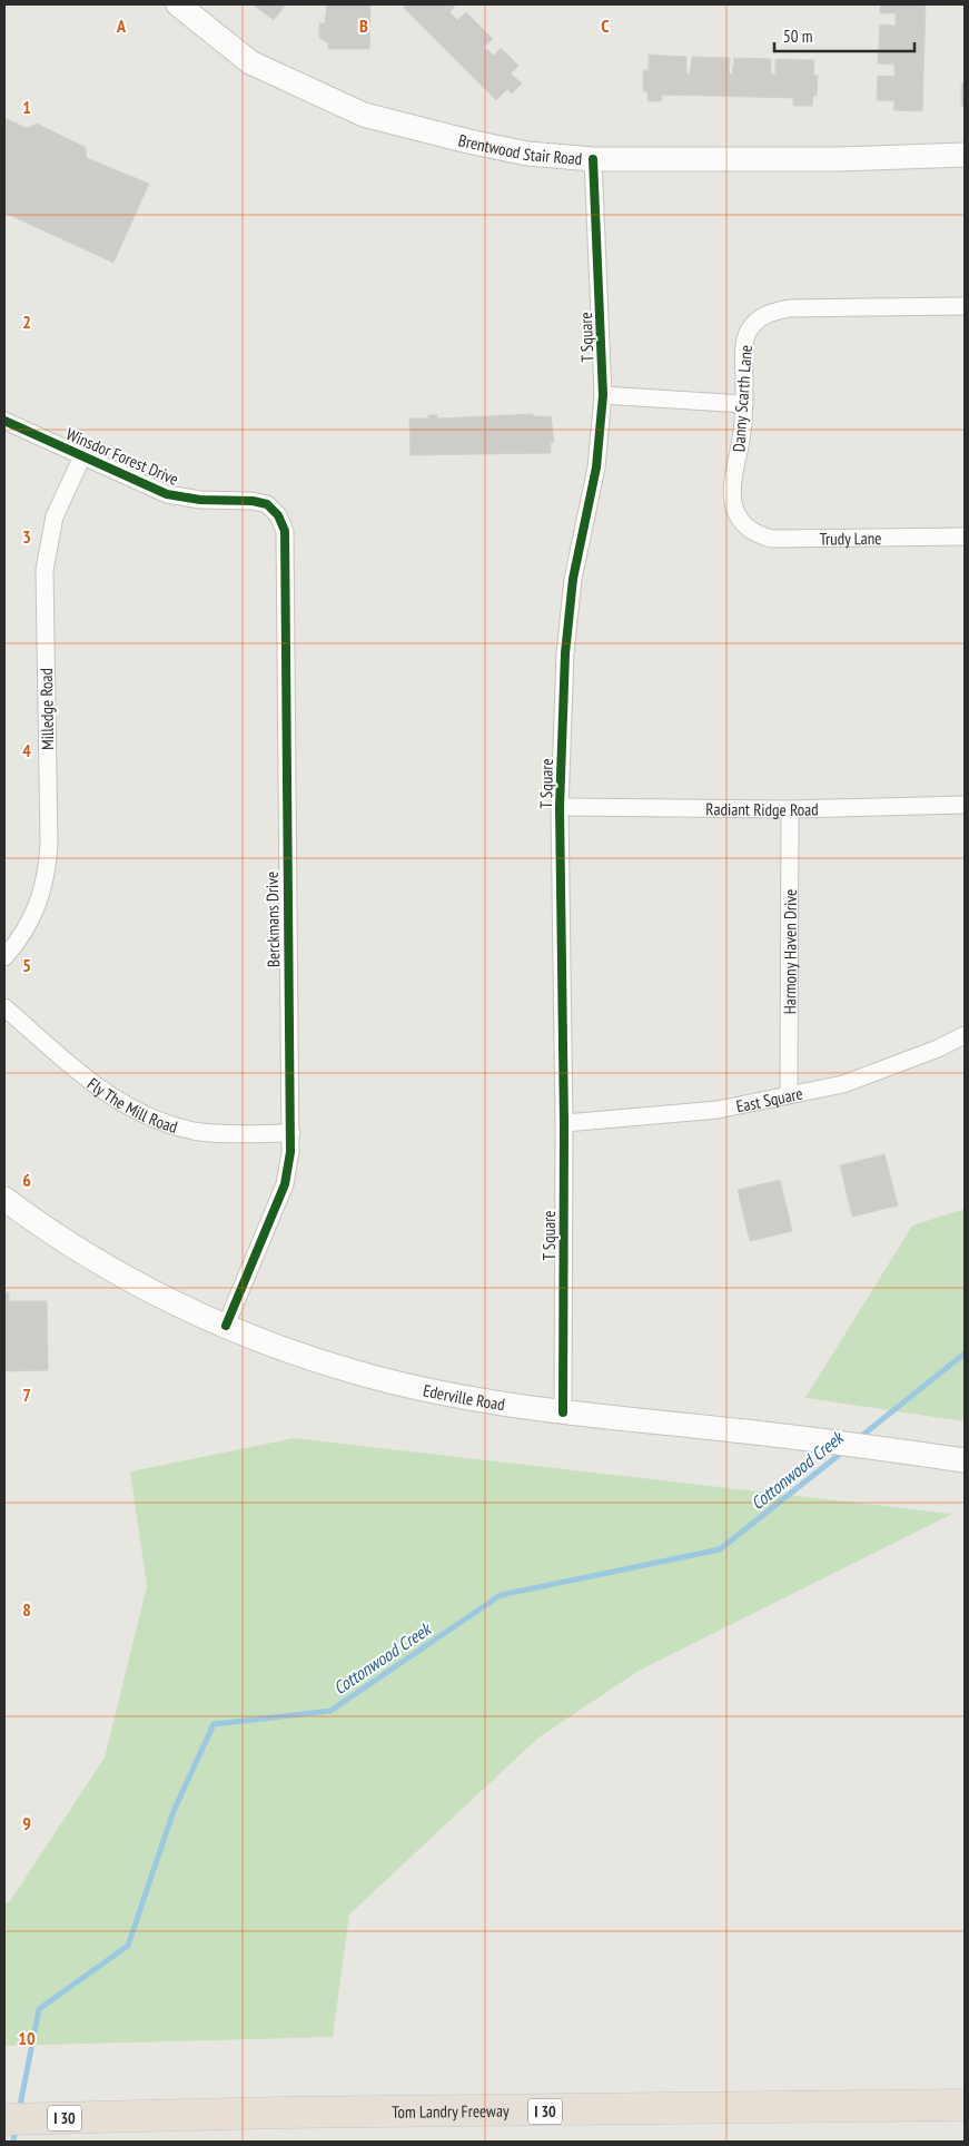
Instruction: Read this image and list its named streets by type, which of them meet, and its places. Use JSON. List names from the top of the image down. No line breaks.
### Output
{"streets":{"highway":["Tom Landry Freeway","I 30"],"street":["Brentwood Stair Road","T Square","Danny Scarth Lane","Winsdor Forest Drive","Trudy Lane","Milledge Road","Radiant Ridge Road","Berckmans Drive","Harmony Haven Drive","East Square","Fly The Mill Road","Ederville Road"]},"crossings":[["Brentwood Stair Road","T Square"],["T Square","Radiant Ridge Road"],["T Square","East Square"],["T Square","Ederville Road"],["Danny Scarth Lane","Trudy Lane"],["Winsdor Forest Drive","Milledge Road"],["Winsdor Forest Drive","Berckmans Drive"],["Radiant Ridge Road","Harmony Haven Drive"],["Berckmans Drive","Fly The Mill Road"],["Berckmans Drive","Ederville Road"],["Harmony Haven Drive","East Square"]],"water":["Cottonwood Creek"],"scale_bar":"50 m","grid":{"columns":["A","B","C"],"rows":["1","2","3","4","5","6","7","8","9","10"]}}
